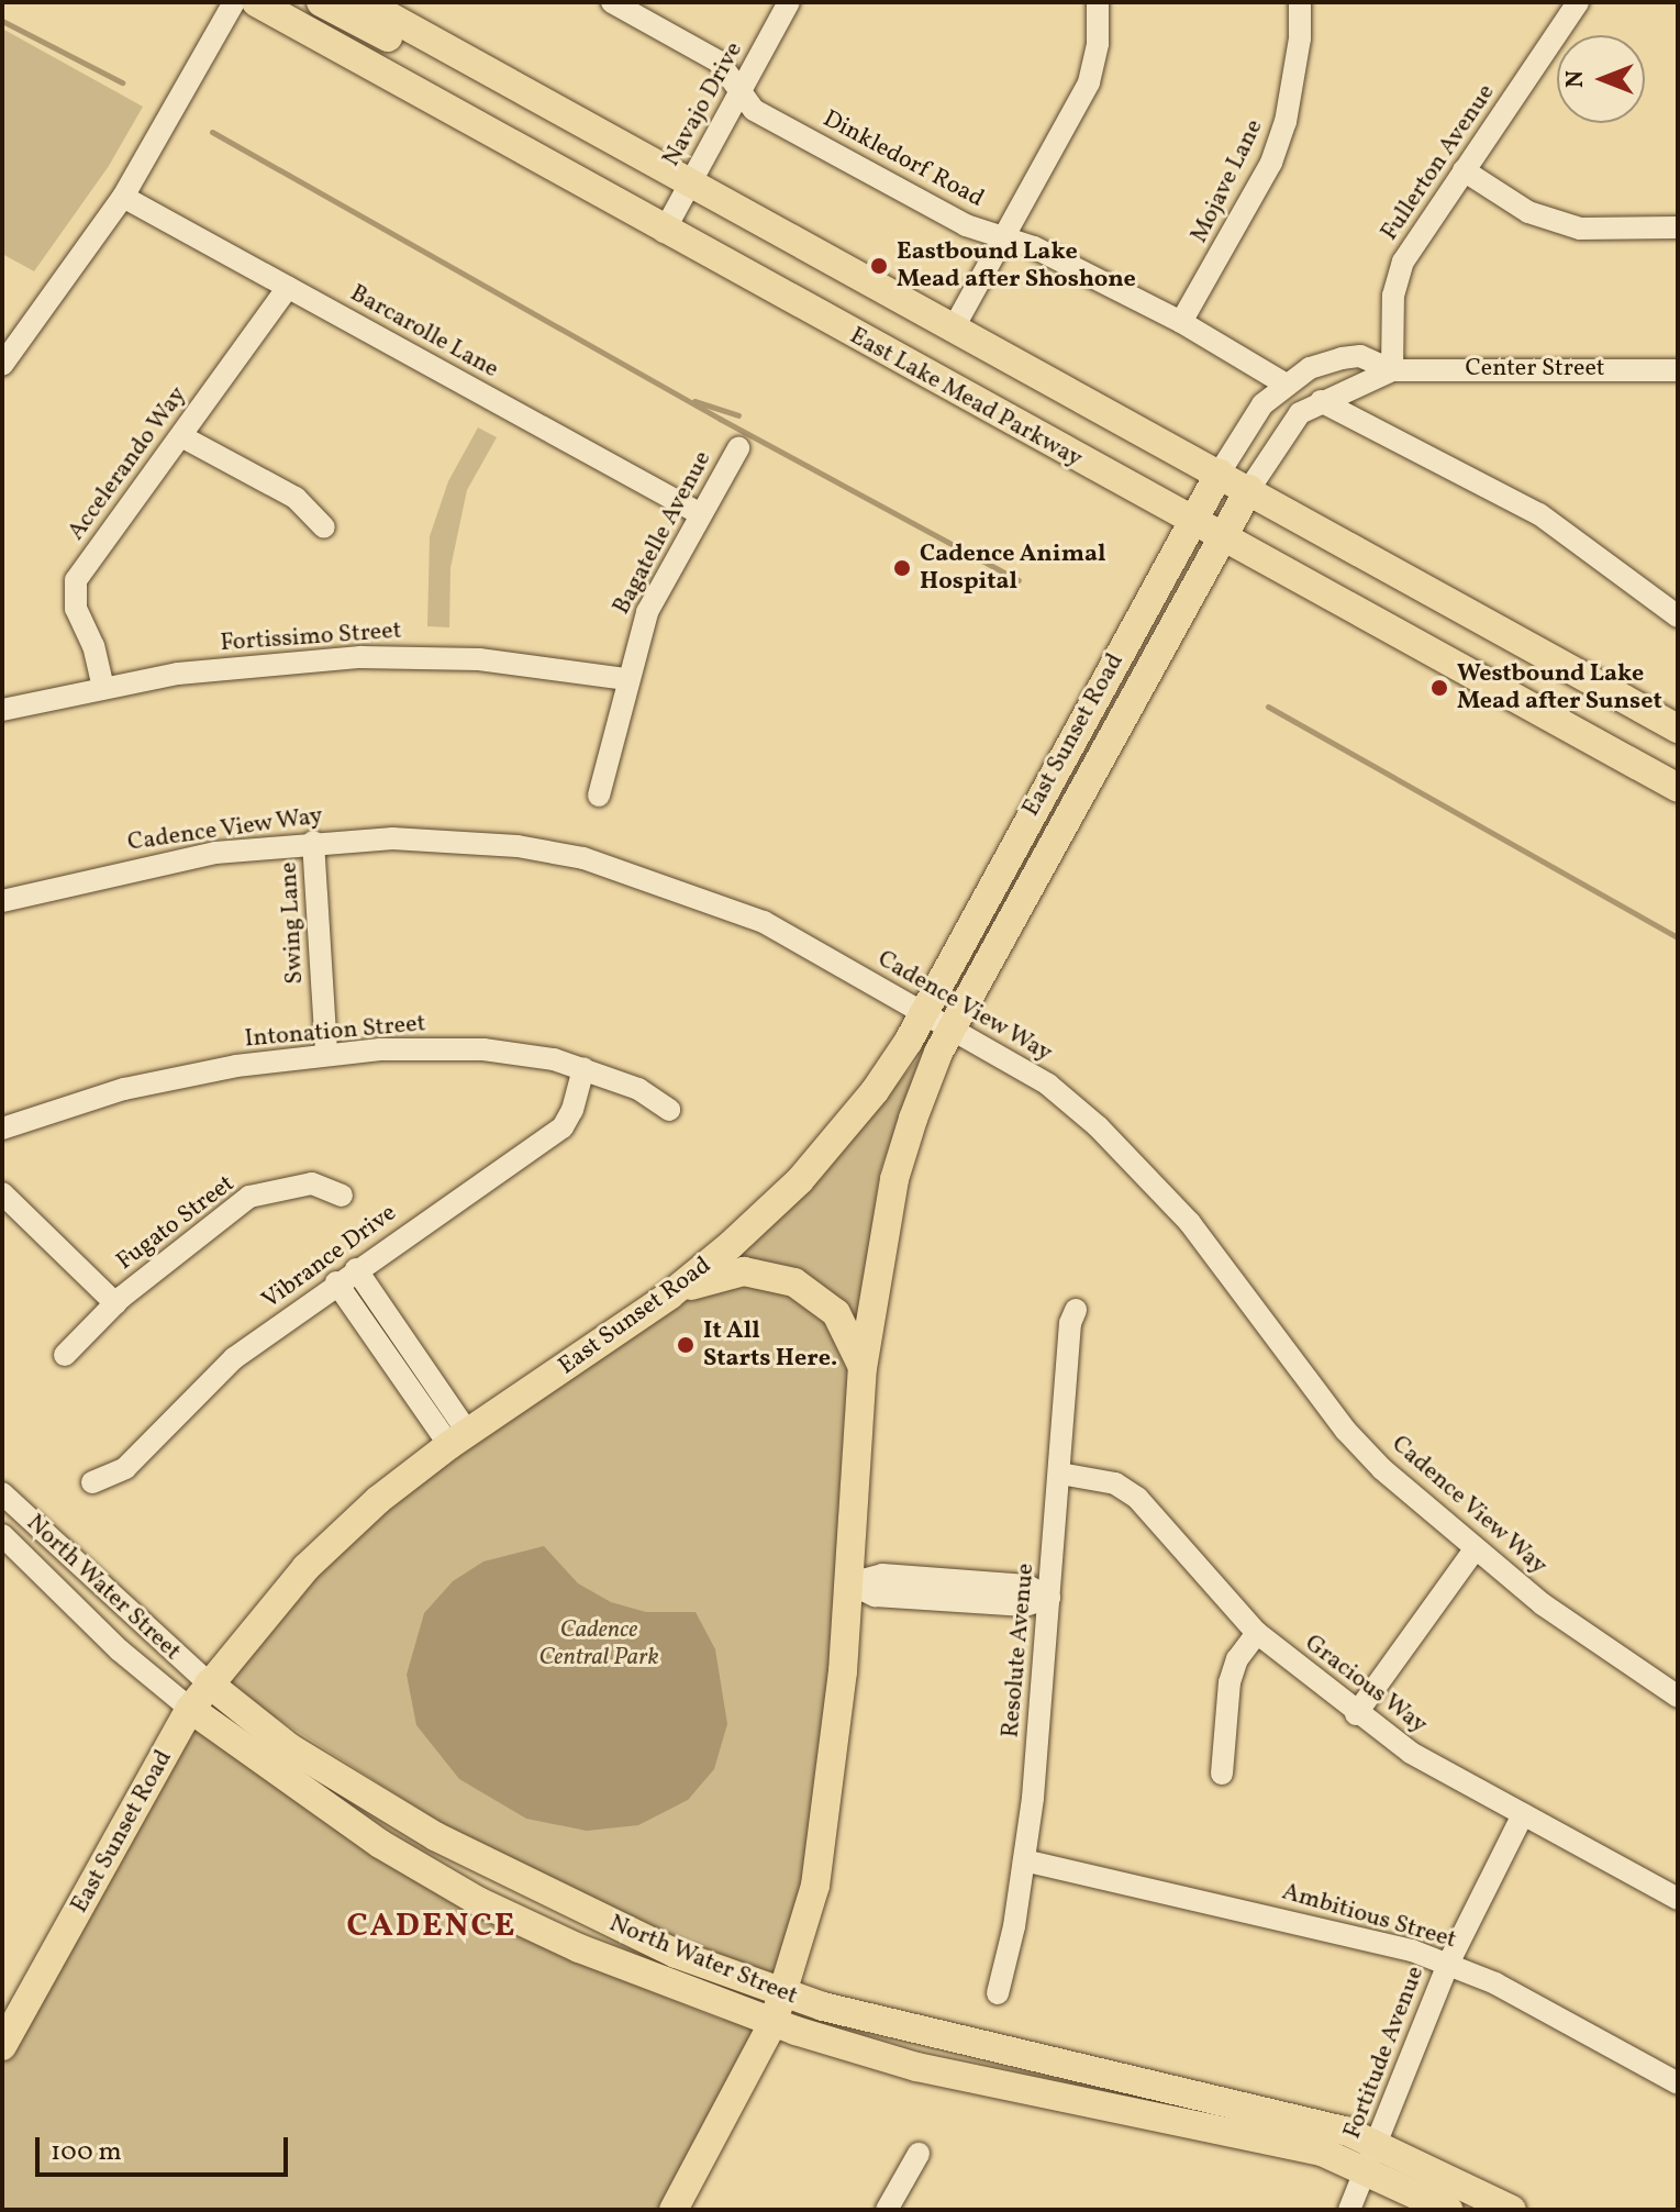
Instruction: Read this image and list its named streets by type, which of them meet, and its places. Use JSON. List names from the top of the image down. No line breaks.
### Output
{"streets":{"main road":["Center Street","East Lake Mead Parkway","East Sunset Road","North Water Street"],"street":["Navajo Drive","Dinkledorf Road","Fullerton Avenue","Mojave Lane","Barcarolle Lane","Accelerando Way","Bagatelle Avenue","Fortissimo Street","Cadence View Way","Swing Lane","Intonation Street","Fugato Street","Vibrance Drive","Resolute Avenue","Gracious Way","Ambitious Street","Fortitude Avenue"]},"crossings":[["Navajo Drive","Dinkledorf Road"],["Navajo Drive","East Lake Mead Parkway"],["Dinkledorf Road","Mojave Lane"],["Dinkledorf Road","Center Street"],["Fullerton Avenue","Center Street"],["Barcarolle Lane","Accelerando Way"],["Barcarolle Lane","Bagatelle Avenue"],["Center Street","East Lake Mead Parkway"],["Center Street","East Sunset Road"],["East Lake Mead Parkway","East Sunset Road"],["Accelerando Way","Fortissimo Street"],["Bagatelle Avenue","Fortissimo Street"],["East Sunset Road","Cadence View Way"],["East Sunset Road","North Water Street"],["Cadence View Way","Swing Lane"],["Swing Lane","Intonation Street"],["Intonation Street","Vibrance Drive"],["North Water Street","Fortitude Avenue"],["Resolute Avenue","Gracious Way"],["Resolute Avenue","Ambitious Street"],["Gracious Way","Fortitude Avenue"],["Ambitious Street","Fortitude Avenue"]],"districts":["CADENCE"],"parks":["Cadence Central Park"],"places":["Eastbound Lake Mead after Shoshone","Cadence Animal Hospital","Westbound Lake Mead after Sunset","It All Starts Here."],"scale_bar":"100 m","north":"left"}
